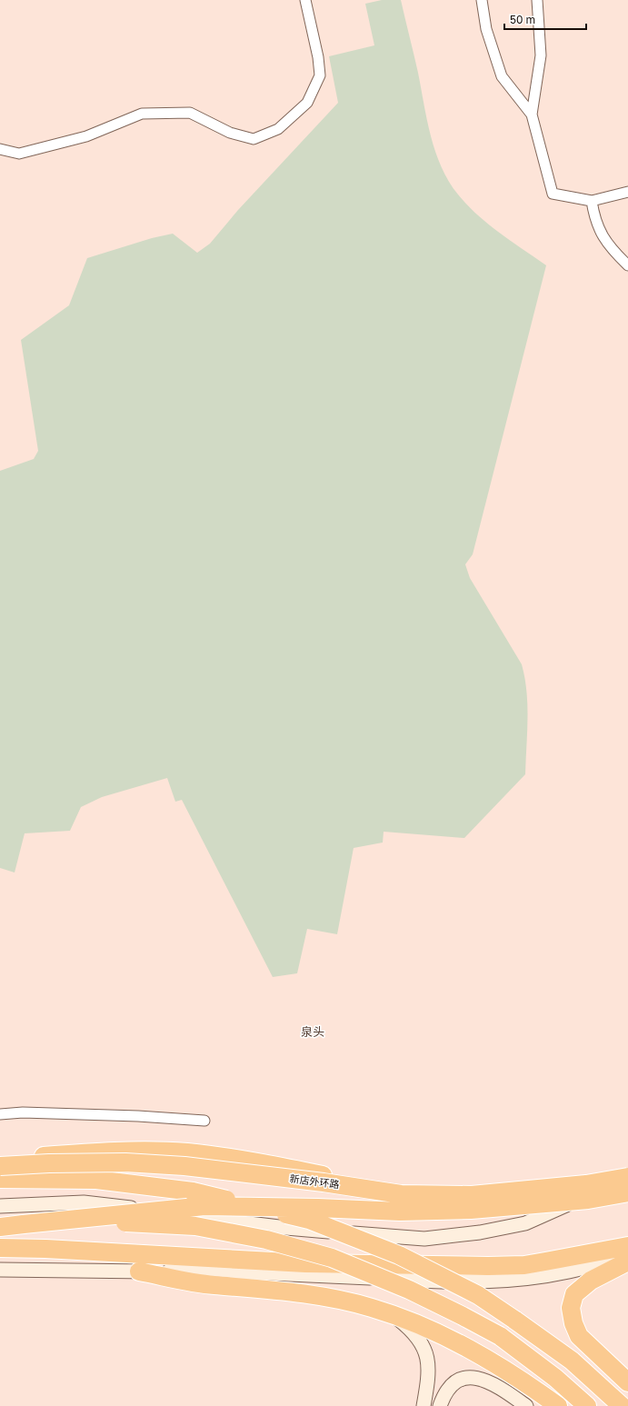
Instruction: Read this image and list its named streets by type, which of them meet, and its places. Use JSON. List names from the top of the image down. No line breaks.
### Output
{"streets":{"highway":["新店外环路"]},"districts":["泉头"],"scale_bar":"50 m"}
